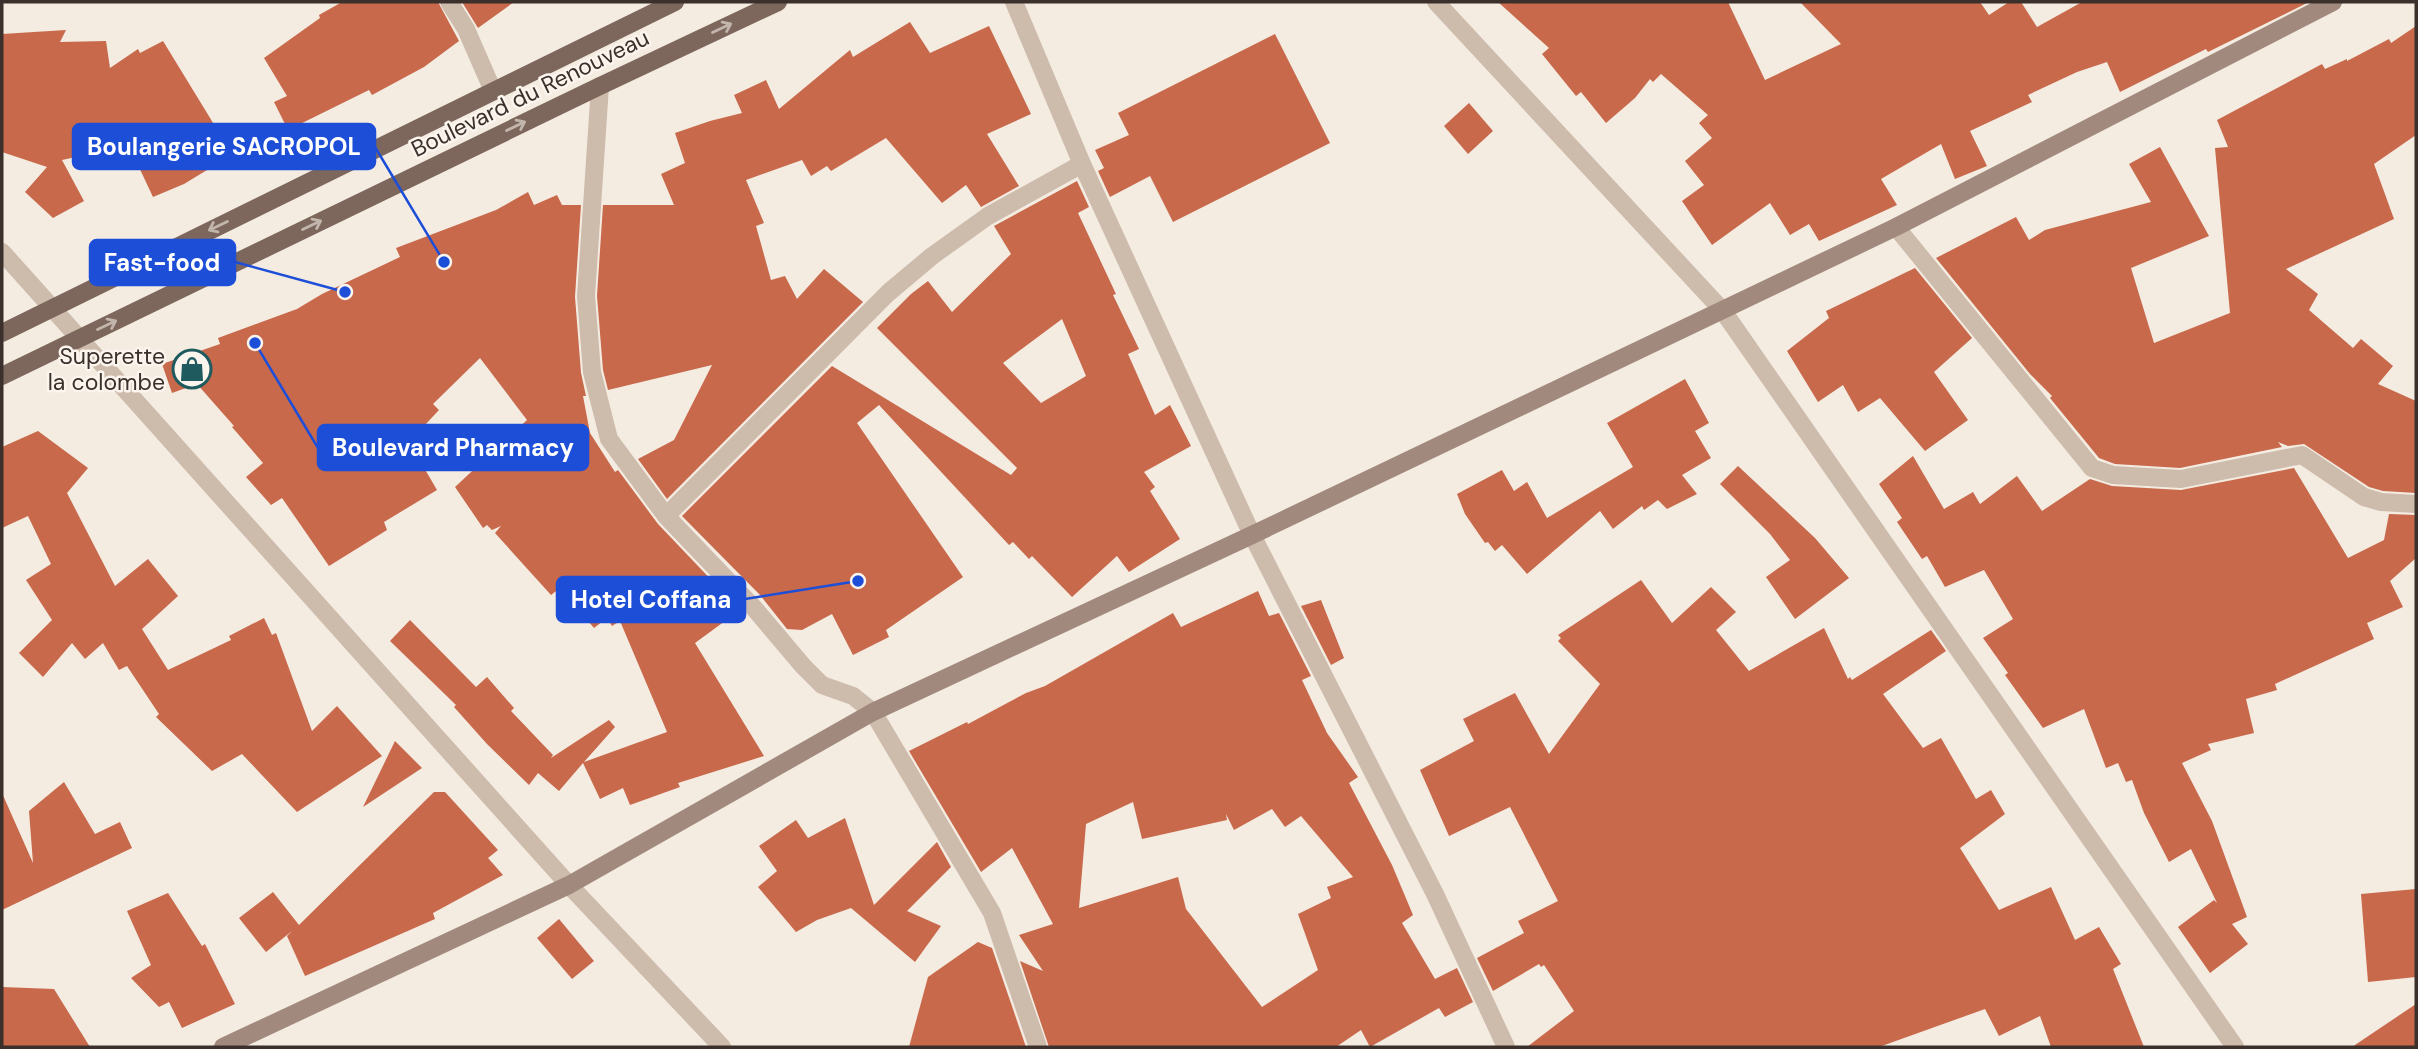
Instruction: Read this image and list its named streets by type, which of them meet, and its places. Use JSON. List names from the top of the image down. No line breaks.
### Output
{"streets":{"main road":["Boulevard du Renouveau"]},"places":{"other":["Boulangerie SACROPOL","Fast-food","Boulevard Pharmacy","Hotel Coffana"],"shop":["Superette la colombe"]}}
